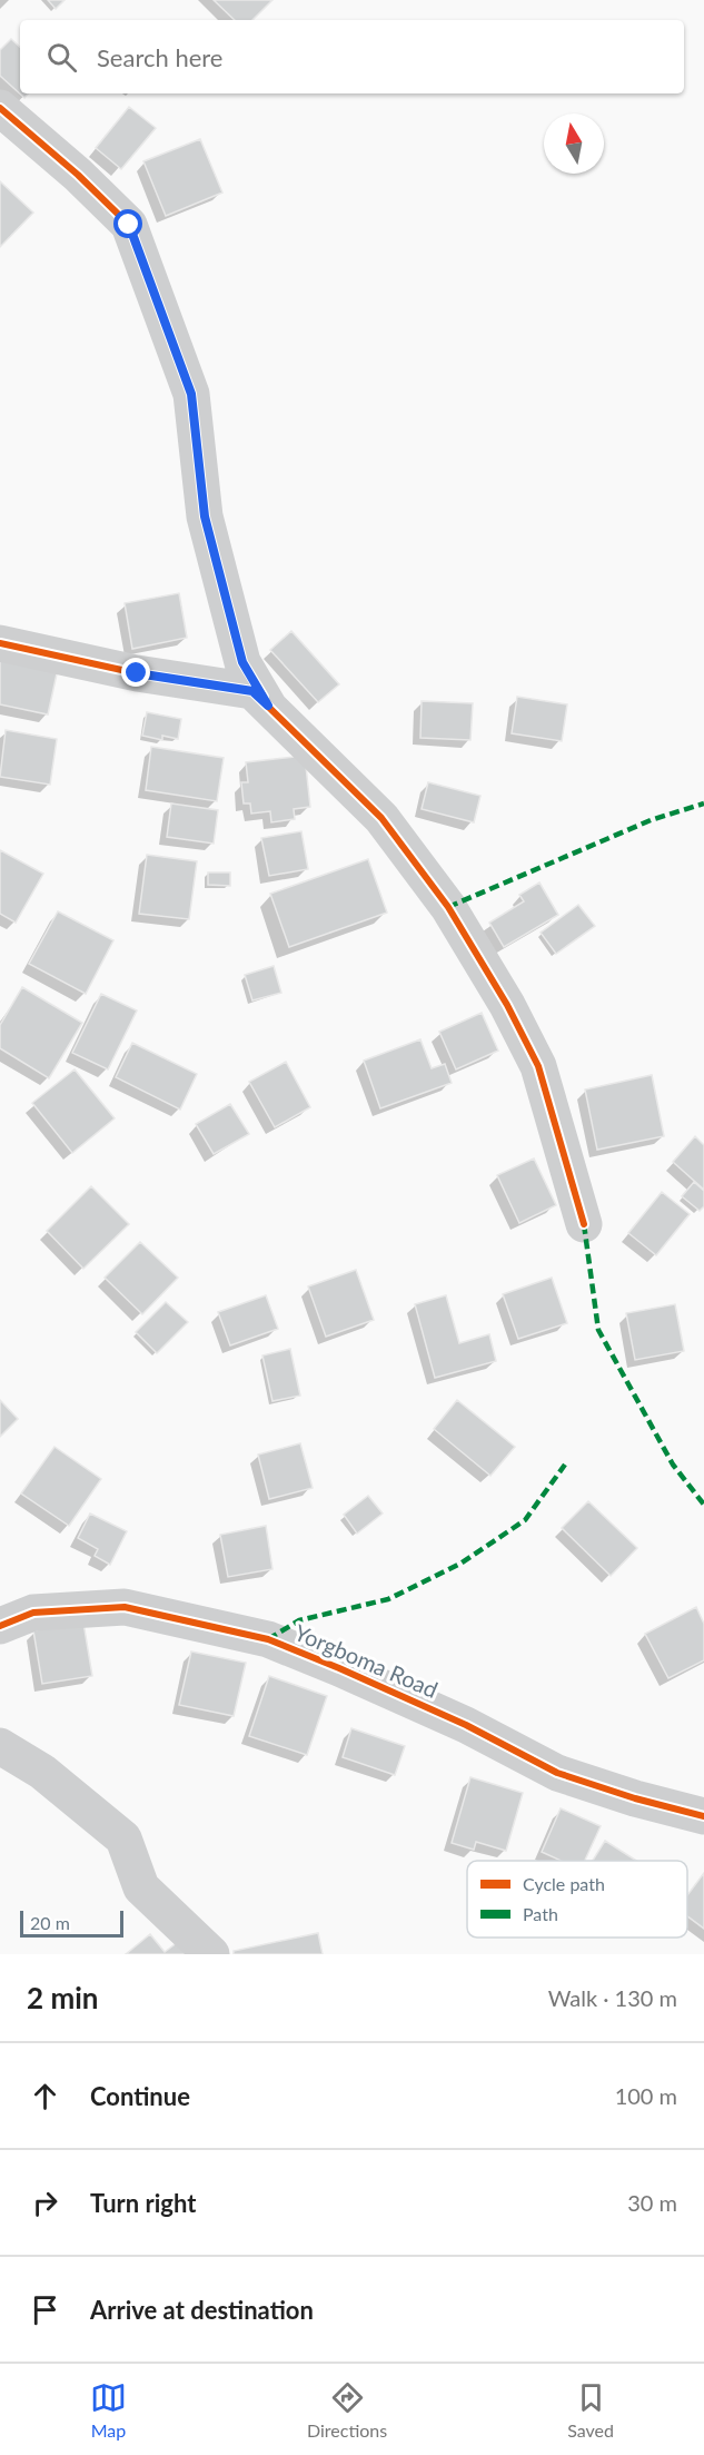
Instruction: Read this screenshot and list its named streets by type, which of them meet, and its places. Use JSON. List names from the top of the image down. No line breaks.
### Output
{"streets":{"street":["Yorgboma Road"]},"legend":["Cycle path","Path"],"scale_bar":"20 m","north":"top","page":{"search":"Search here","scale":"20 m","heading":["2 min","Walk · 130 m"],"list":[["Continue","100 m"],["Turn right","30 m"],"Arrive at destination"],"nav":["Map","Directions","Saved"]}}
